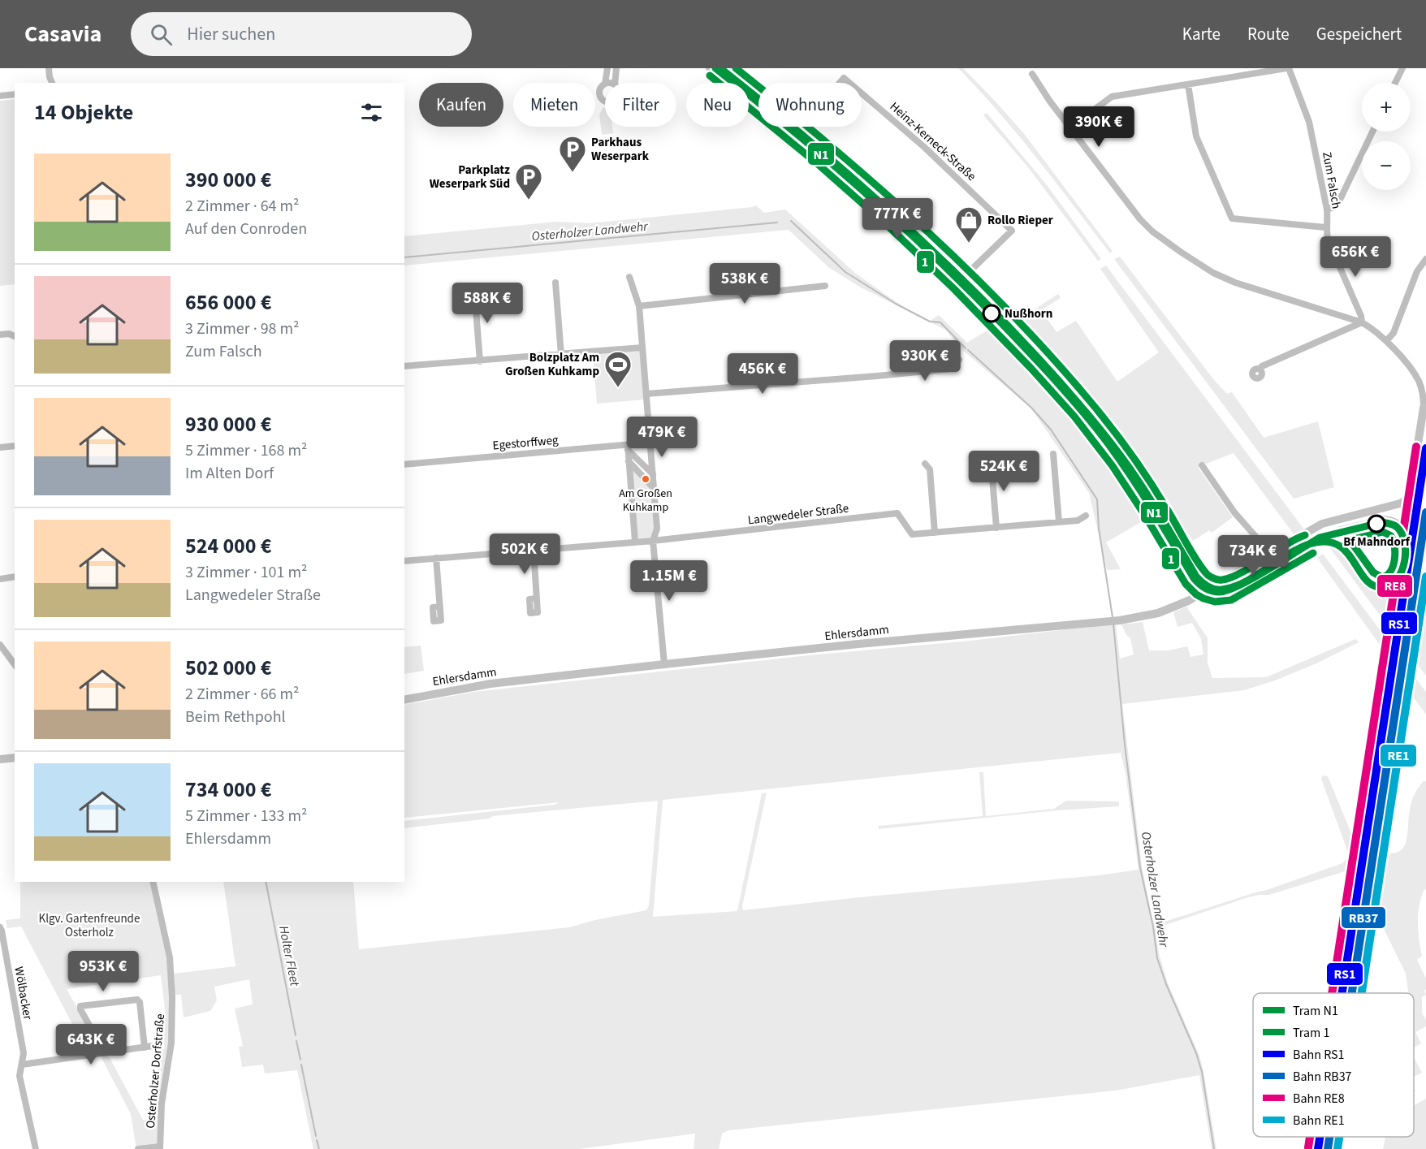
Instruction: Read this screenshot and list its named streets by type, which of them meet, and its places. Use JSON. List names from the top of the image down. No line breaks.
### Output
{"streets":{"street":["Heinz-Kerneck-Straße","Zum Falsch","Egestorffweg","Langwedeler Straße","Ehlersdamm","Wölbacker","Osterholzer Dorfstraße"]},"water":["Osterholzer Landwehr","Holter Fleet"],"parks":["Klgv. Gartenfreunde Osterholz"],"places":{"parking":["Parkhaus Weserpark","Parkplatz Weserpark Süd"],"shop":["Rollo Rieper"],"other":["Nußhorn","Am Großen Kuhkamp","Bf Mahndorf"],"sports":["Bolzplatz Am Großen Kuhkamp"]},"lines":["tram line N1","tram line 1","rail line RE8","rail line RS1","rail line RB37","rail line RE1"],"legend":["Tram N1","Tram 1","Bahn RS1","Bahn RB37","Bahn RE8","Bahn RE1"],"page":{"header":"Casavia","search":"Hier suchen","nav":["Karte","Route","Gespeichert"],"map_buttons":["+","−"],"chip":["Kaufen","Mieten","Filter","Neu","Wohnung"],"heading":"14 Objekte","price":["390K €","777K €","656K €","538K €","588K €","930K €","456K €","479K €","524K €","502K €","734K €","1.15M €","953K €","643K €"],"list":[{"name":"390 000 €","note":"2 Zimmer · 64 m² · Auf den Conroden"},{"name":"656 000 €","note":"3 Zimmer · 98 m² · Zum Falsch"},{"name":"930 000 €","note":"5 Zimmer · 168 m² · Im Alten Dorf"},{"name":"524 000 €","note":"3 Zimmer · 101 m² · Langwedeler Straße"},{"name":"502 000 €","note":"2 Zimmer · 66 m² · Beim Rethpohl"},{"name":"734 000 €","note":"5 Zimmer · 133 m² · Ehlersdamm"}]}}
